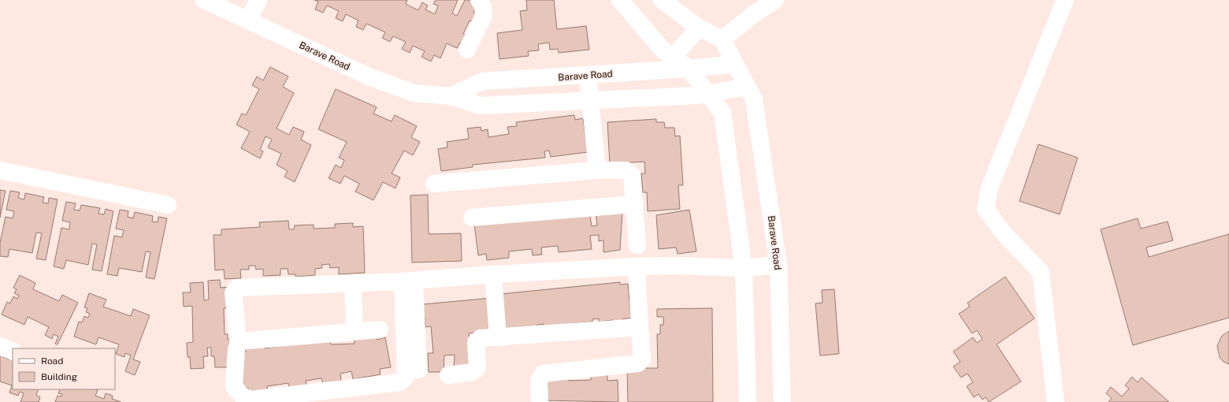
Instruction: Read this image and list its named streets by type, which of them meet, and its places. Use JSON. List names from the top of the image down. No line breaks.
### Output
{"streets":{"street":["Barave Road"]},"legend":["Road","Building"]}
